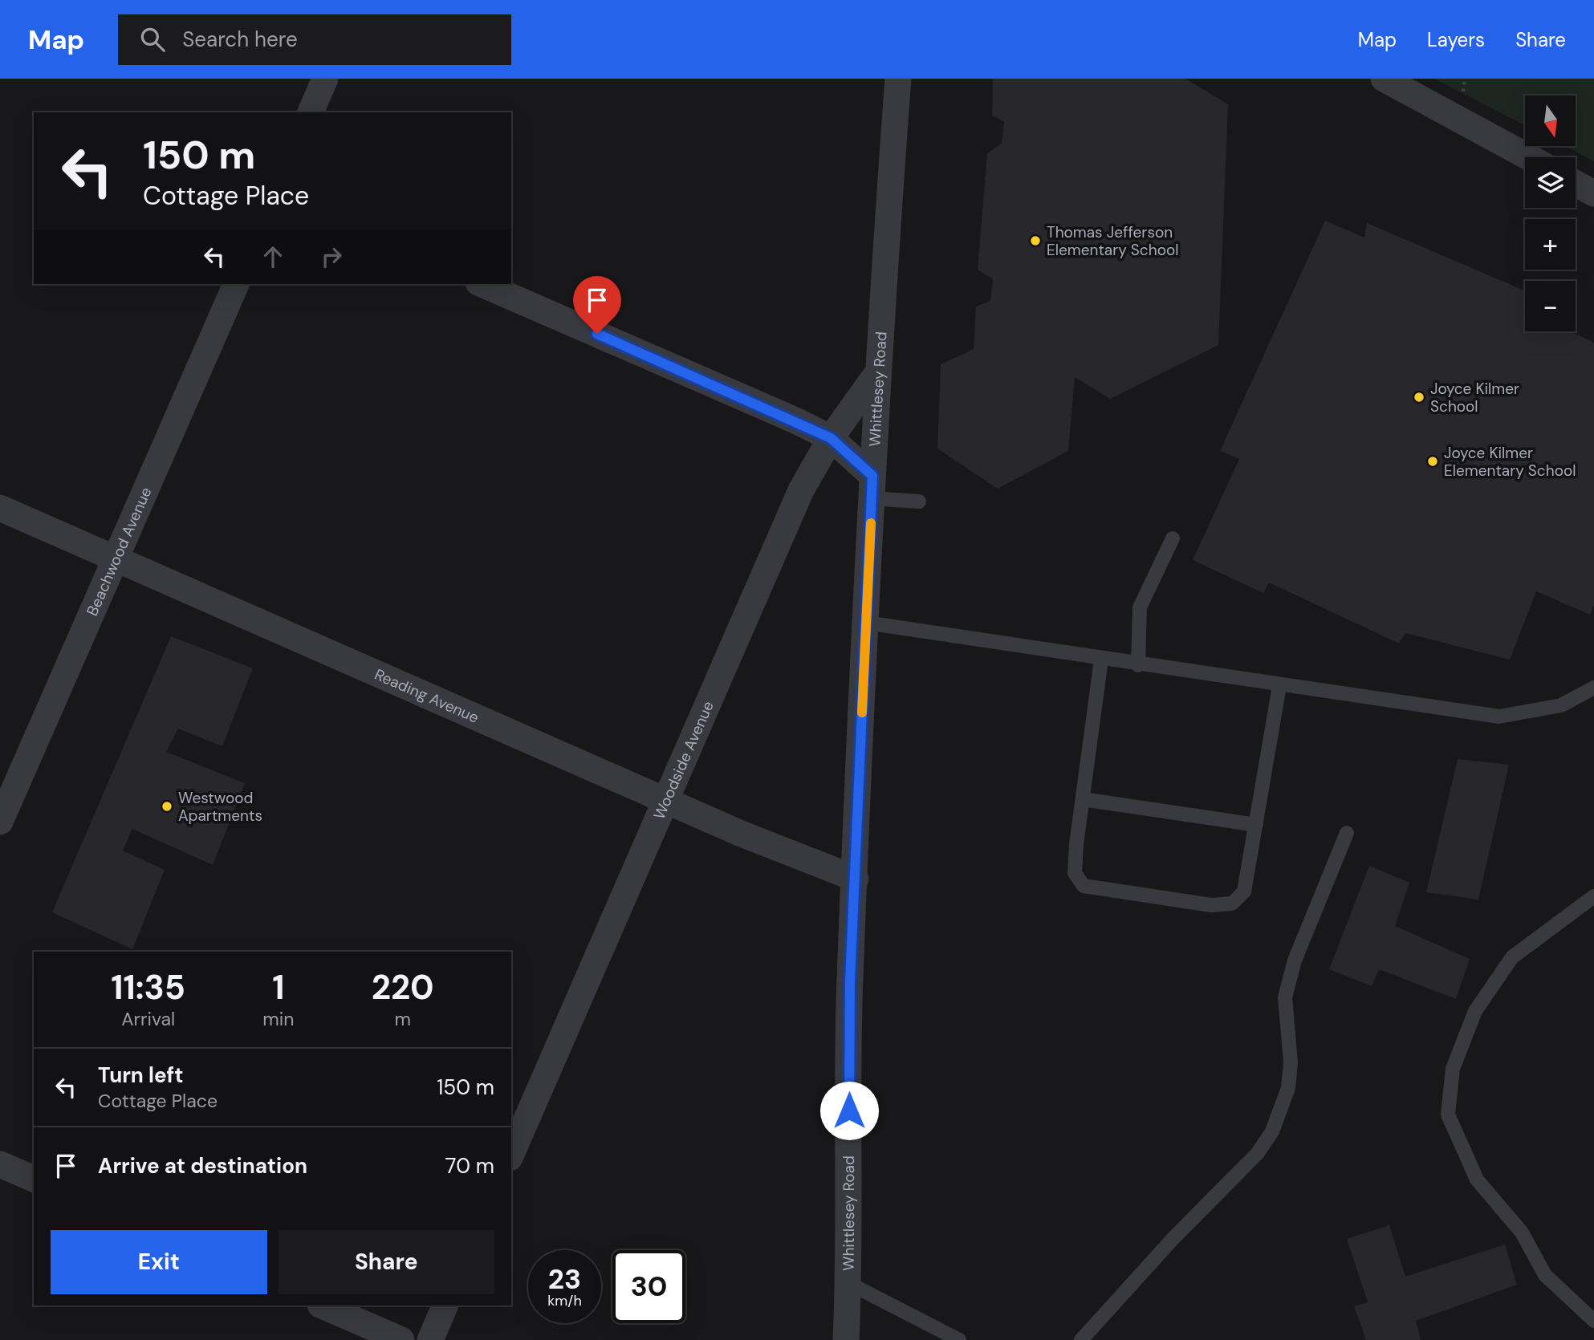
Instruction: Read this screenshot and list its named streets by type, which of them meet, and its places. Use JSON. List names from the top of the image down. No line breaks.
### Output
{"streets":{"street":["Whittlesey Road","Beachwood Avenue","Reading Avenue","Woodside Avenue"]},"crossings":[["Whittlesey Road","Reading Avenue"],["Whittlesey Road","Woodside Avenue"],["Beachwood Avenue","Reading Avenue"],["Reading Avenue","Woodside Avenue"]],"places":["Thomas Jefferson Elementary School","Joyce Kilmer School","Joyce Kilmer Elementary School","Westwood Apartments"],"north":"bottom","page":{"header":"Map","search":"Search here","nav":["Map","Layers","Share"],"map_buttons":["+","−"],"turn":["150 m","Cottage Place"],"eta":["11:35","Arrival","1","min","220","m"],"list":[{"name":"Turn left","note":"Cottage Place","value":"150 m"},{"name":"Arrive at destination","value":"70 m"}],"buttons":["Exit","Share"],"speed":"23 km/h","limit":"30"}}
